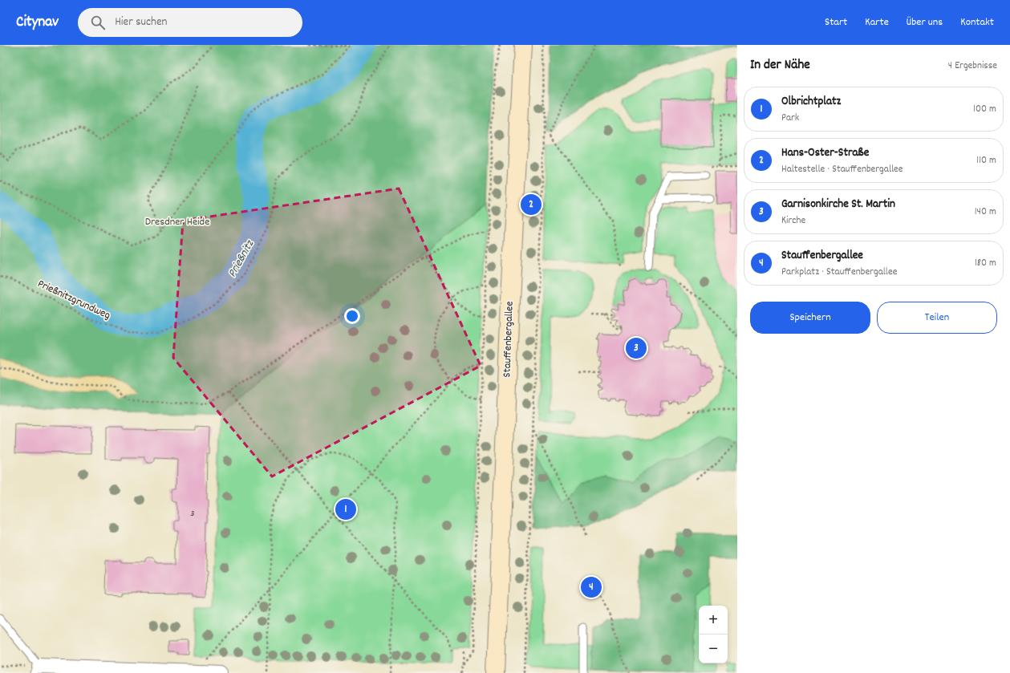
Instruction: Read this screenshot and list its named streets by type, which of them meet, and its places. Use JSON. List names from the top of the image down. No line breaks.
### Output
{"streets":{"main road":["Stauffenbergallee"],"path":["Prießnitzgrundweg"]},"water":["Prießnitz"],"parks":["Dresdner Heide"],"house_numbers":["3"],"page":{"header":"Citynav","search":"Hier suchen","nav":["Start","Karte","Über uns","Kontakt"],"heading":["In der Nähe","4 Ergebnisse"],"list":[{"mark":"1","name":"Olbrichtplatz","note":"Park","value":"100 m"},{"mark":"2","name":"Hans-Oster-Straße","note":"Haltestelle · Stauffenbergallee","value":"110 m"},{"mark":"3","name":"Garnisonkirche St. Martin","note":"Kirche","value":"140 m"},{"mark":"4","name":"Stauffenbergallee","note":"Parkplatz · Stauffenbergallee","value":"180 m"}],"pins":["2","3","1","4"],"buttons":["Speichern","Teilen"],"map_buttons":["+","−"]}}
